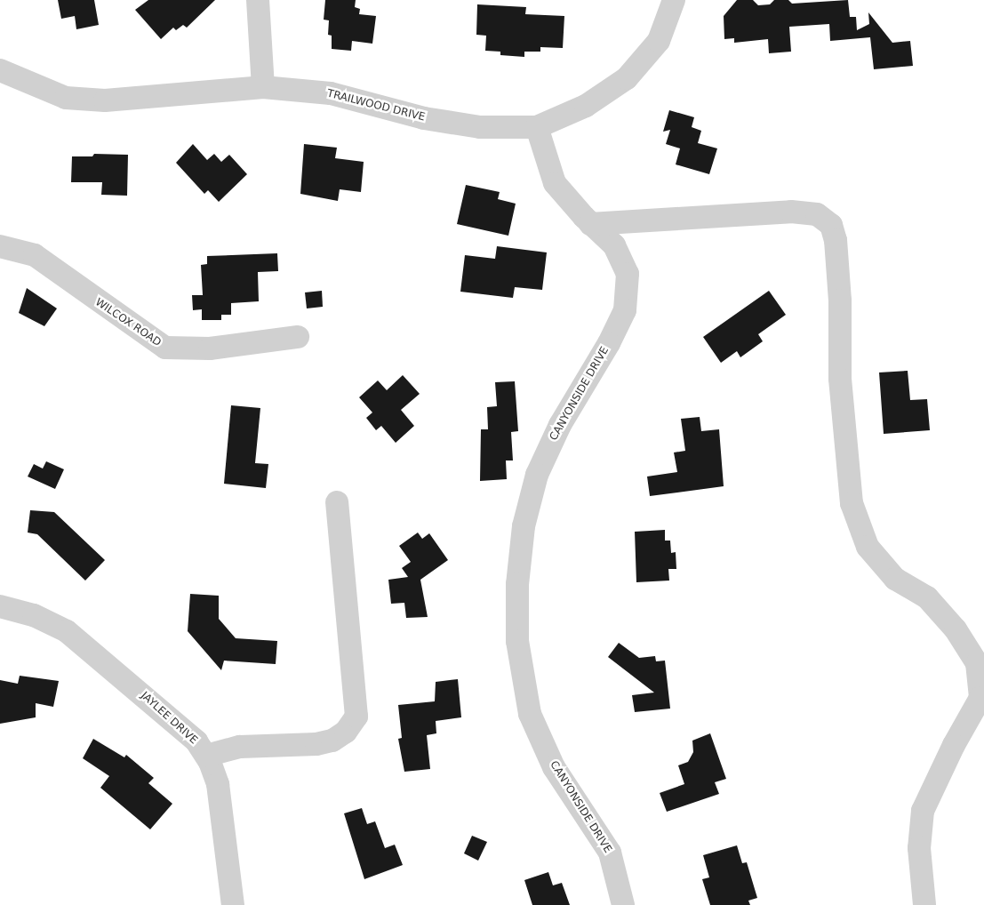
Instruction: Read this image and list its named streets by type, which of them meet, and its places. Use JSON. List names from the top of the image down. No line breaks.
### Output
{"streets":{"street":["TRAILWOOD DRIVE","WILCOX ROAD","CANYONSIDE DRIVE","JAYLEE DRIVE"]},"crossings":[["TRAILWOOD DRIVE","CANYONSIDE DRIVE"]]}
